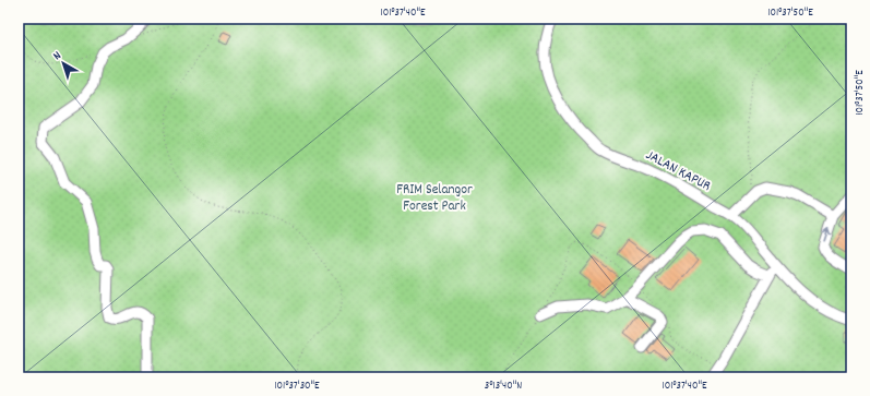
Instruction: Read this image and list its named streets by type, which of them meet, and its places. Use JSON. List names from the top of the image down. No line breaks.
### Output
{"streets":{"street":["JALAN KAPUR"]},"parks":["FRIM Selangor Forest Park"],"north":"top left","coordinates":["101°37'40\"E","101°37'50\"E","101°37'30\"E","3°13'40\"N"]}
